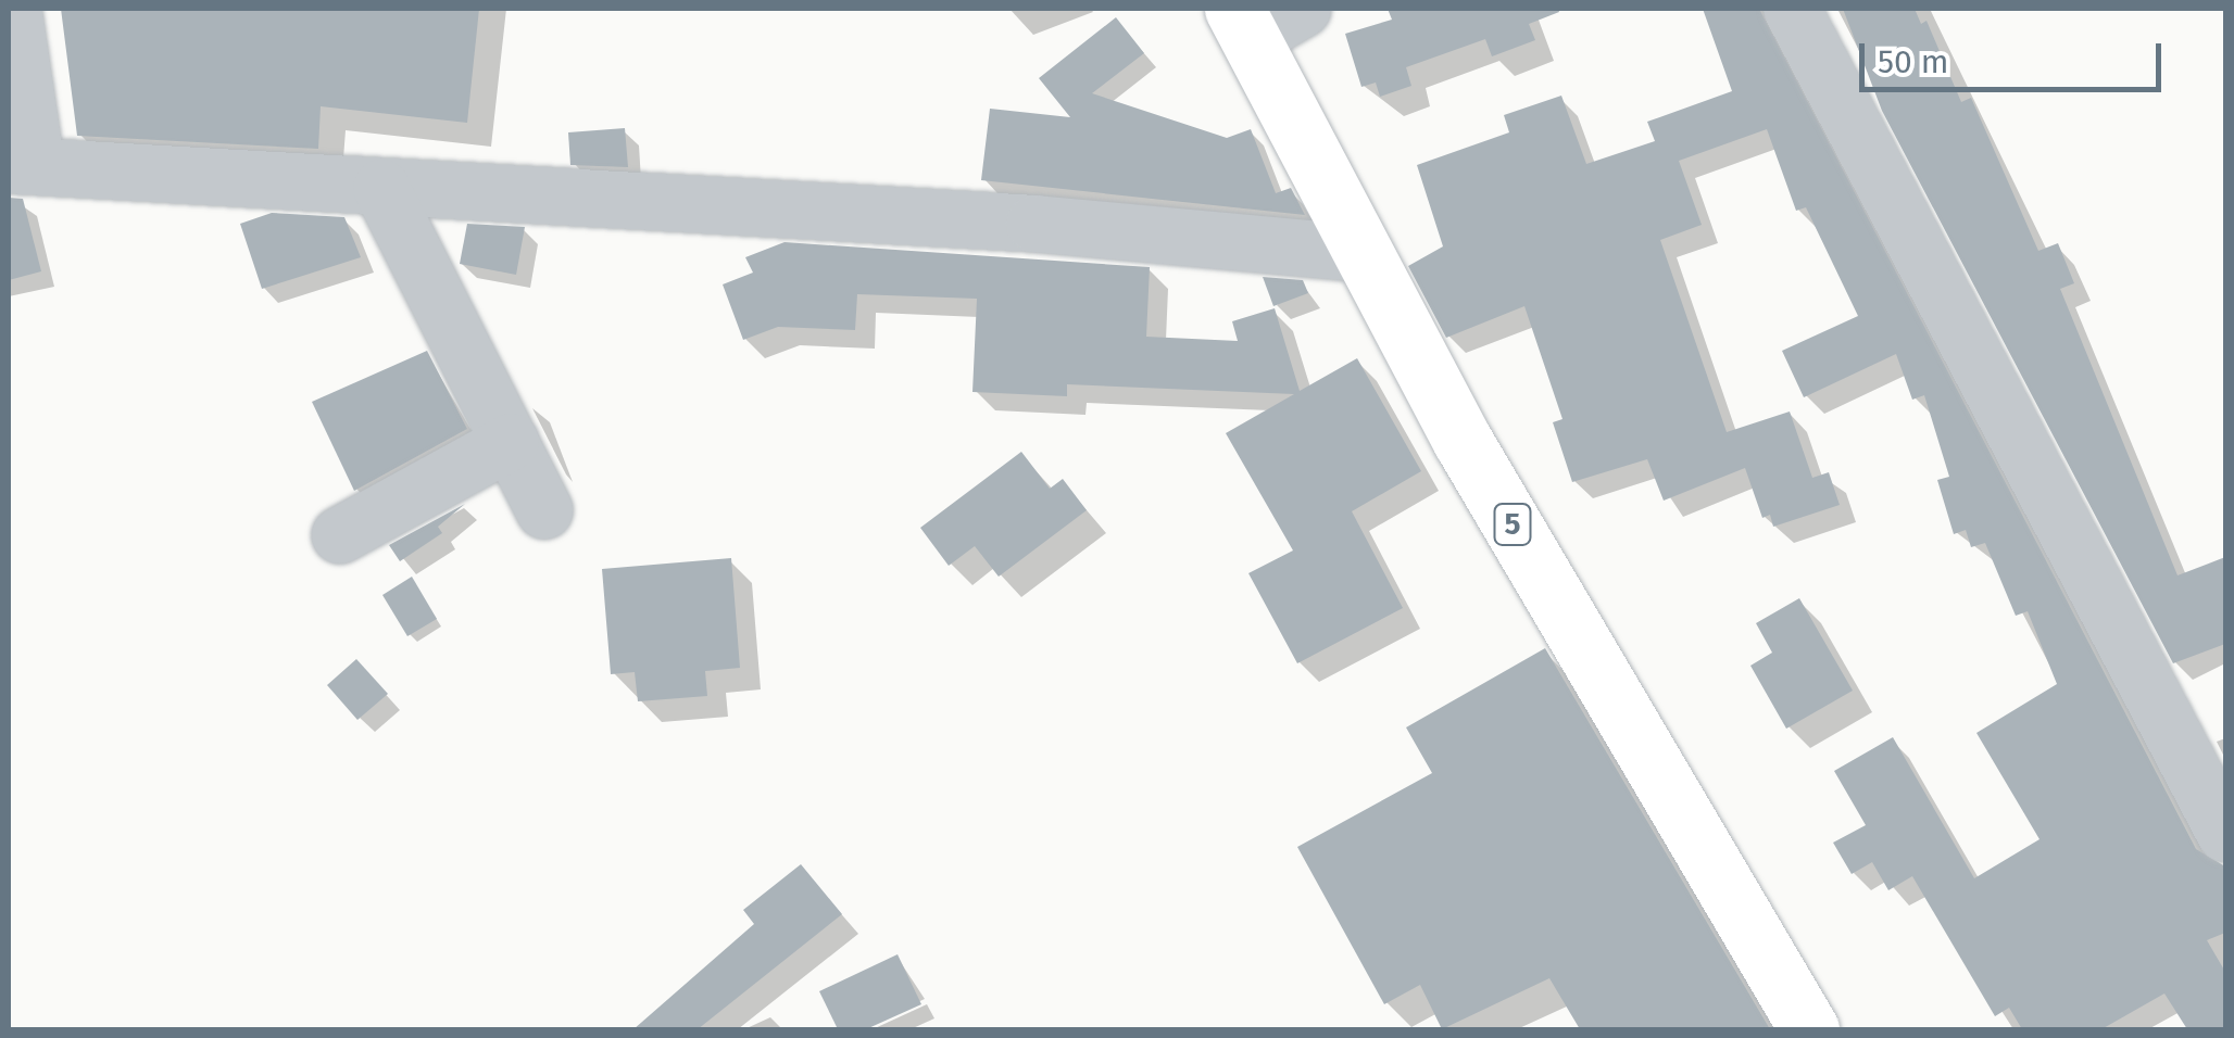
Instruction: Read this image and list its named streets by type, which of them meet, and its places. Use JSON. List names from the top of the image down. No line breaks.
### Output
{"streets":{"highway":["5"]},"scale_bar":"50 m"}
